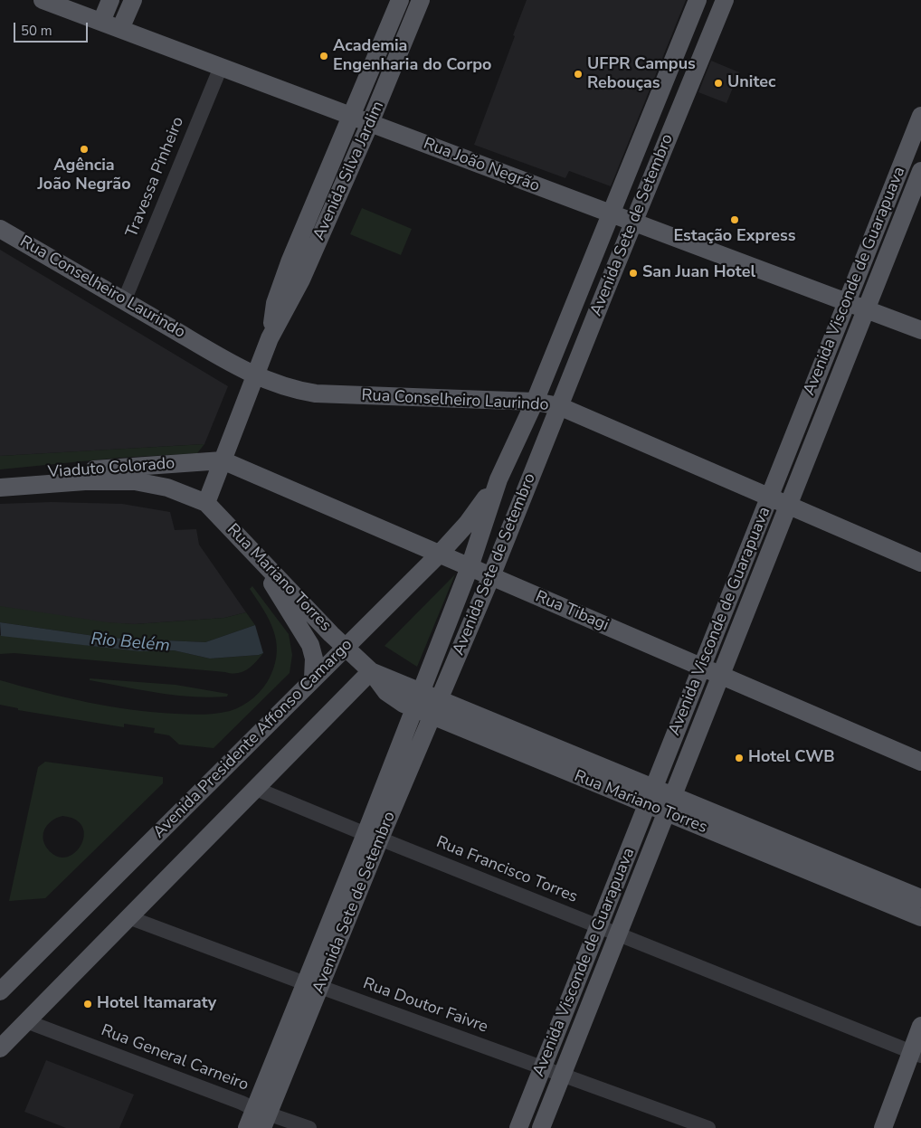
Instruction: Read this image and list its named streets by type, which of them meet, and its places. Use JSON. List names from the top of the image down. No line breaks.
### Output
{"streets":{"main road":["Rua João Negrão","Avenida Silva Jardim","Avenida Sete de Setembro","Avenida Visconde de Guarapuava","Rua Conselheiro Laurindo","Viaduto Colorado","Rua Mariano Torres","Rua Tibagi","Avenida Presidente Affonso Camargo"],"street":["Travessa Pinheiro","Rua Francisco Torres","Rua Doutor Faivre","Rua General Carneiro"]},"crossings":[["Rua João Negrão","Avenida Silva Jardim"],["Rua João Negrão","Travessa Pinheiro"],["Rua João Negrão","Avenida Sete de Setembro"],["Rua João Negrão","Avenida Visconde de Guarapuava"],["Avenida Silva Jardim","Rua Conselheiro Laurindo"],["Avenida Silva Jardim","Viaduto Colorado"],["Avenida Silva Jardim","Rua Mariano Torres"],["Avenida Silva Jardim","Rua Tibagi"],["Travessa Pinheiro","Rua Conselheiro Laurindo"],["Avenida Sete de Setembro","Rua Conselheiro Laurindo"],["Avenida Sete de Setembro","Rua Mariano Torres"],["Avenida Sete de Setembro","Rua Tibagi"],["Avenida Sete de Setembro","Avenida Presidente Affonso Camargo"],["Avenida Sete de Setembro","Rua Francisco Torres"],["Avenida Sete de Setembro","Rua Doutor Faivre"],["Avenida Sete de Setembro","Rua General Carneiro"],["Avenida Visconde de Guarapuava","Rua Conselheiro Laurindo"],["Avenida Visconde de Guarapuava","Rua Mariano Torres"],["Avenida Visconde de Guarapuava","Rua Tibagi"],["Avenida Visconde de Guarapuava","Rua Francisco Torres"],["Avenida Visconde de Guarapuava","Rua Doutor Faivre"],["Viaduto Colorado","Rua Mariano Torres"],["Viaduto Colorado","Rua Tibagi"],["Rua Mariano Torres","Avenida Presidente Affonso Camargo"],["Rua Tibagi","Avenida Presidente Affonso Camargo"]],"water":["Rio Belém"],"places":["Academia Engenharia do Corpo","UFPR Campus Rebouças","Unitec","Agência João Negrão","Estação Express","San Juan Hotel","Hotel CWB","Hotel Itamaraty"],"scale_bar":"50 m"}
